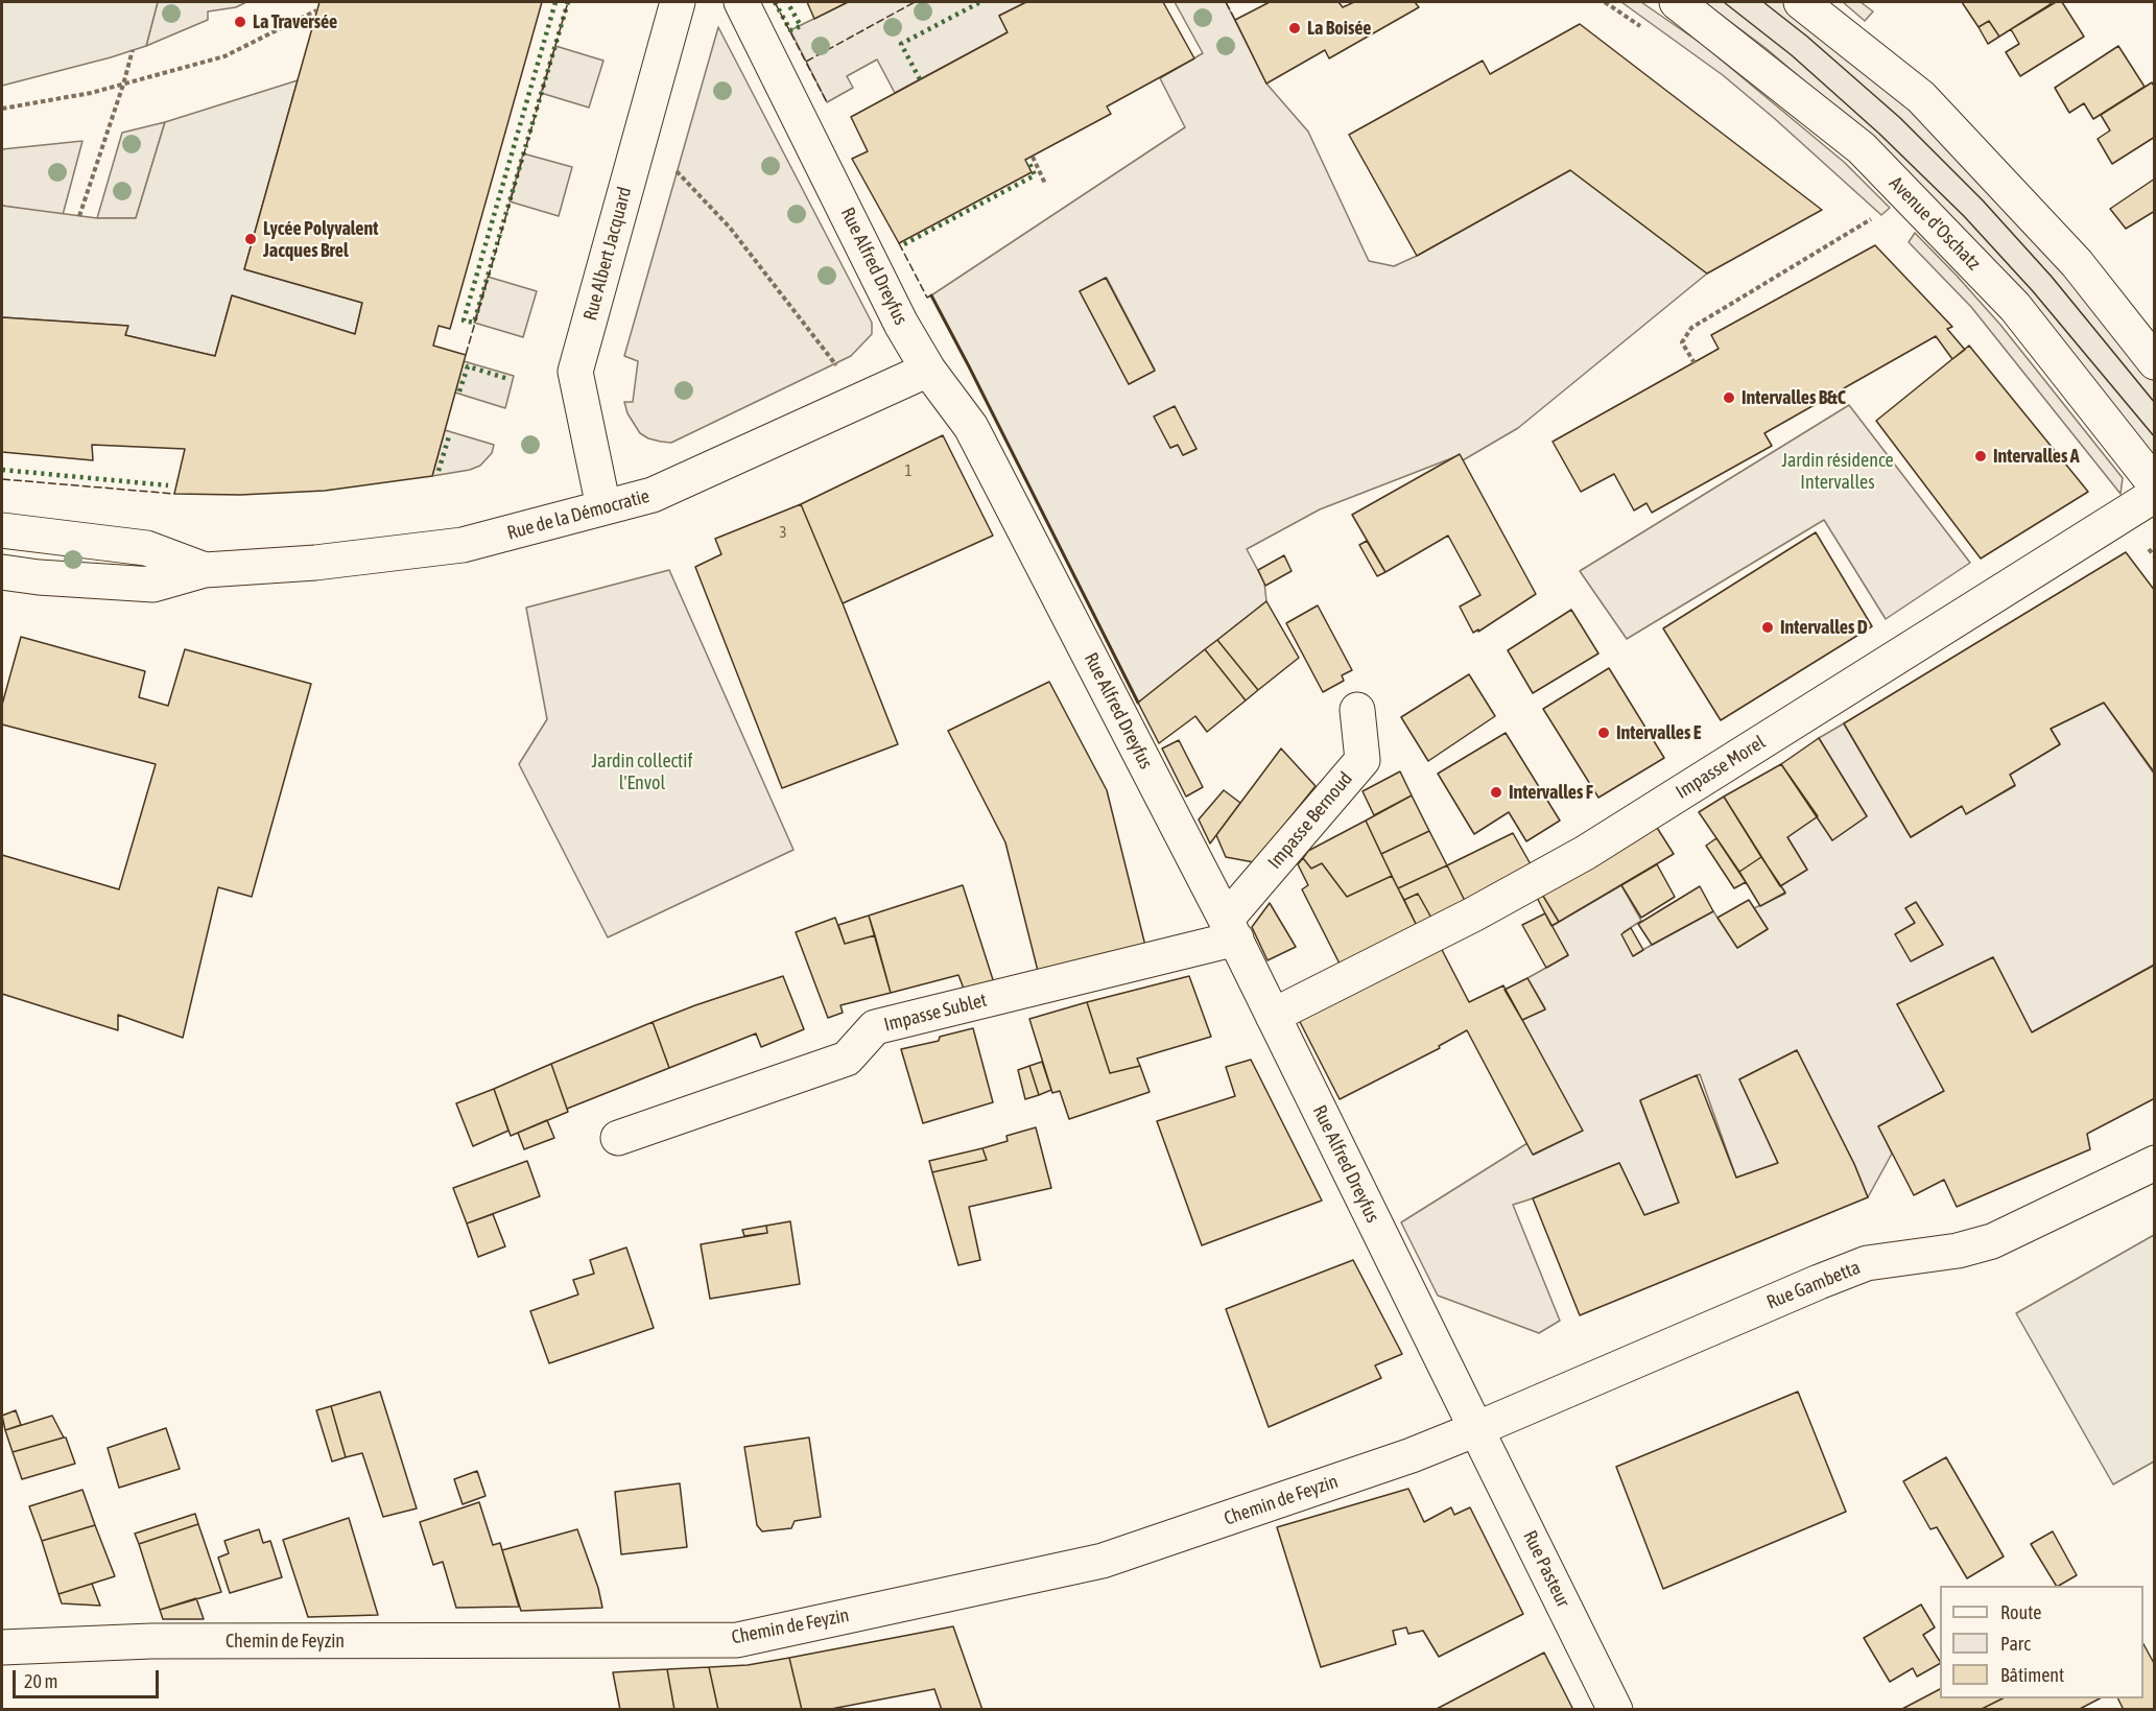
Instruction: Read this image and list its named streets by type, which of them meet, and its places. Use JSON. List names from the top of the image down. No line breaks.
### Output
{"streets":{"street":["Avenue d'Oschatz","Rue Albert Jacquard","Rue Alfred Dreyfus","Rue de la Démocratie","Impasse Morel","Impasse Bernoud","Impasse Sublet","Rue Gambetta","Chemin de Feyzin","Rue Pasteur"]},"crossings":[["Rue Albert Jacquard","Rue de la Démocratie"],["Rue Alfred Dreyfus","Rue de la Démocratie"],["Rue Alfred Dreyfus","Impasse Morel"],["Rue Alfred Dreyfus","Impasse Bernoud"],["Rue Alfred Dreyfus","Impasse Sublet"],["Rue Alfred Dreyfus","Rue Gambetta"],["Rue Alfred Dreyfus","Chemin de Feyzin"],["Rue Alfred Dreyfus","Rue Pasteur"],["Impasse Bernoud","Impasse Sublet"],["Rue Gambetta","Chemin de Feyzin"],["Rue Gambetta","Rue Pasteur"],["Chemin de Feyzin","Rue Pasteur"]],"parks":["Jardin résidence Intervalles","Jardin collectif l'Envol"],"places":["La Traversée","La Boisée","Lycée Polyvalent Jacques Brel","Intervalles B&C","Intervalles A","Intervalles D","Intervalles E","Intervalles F"],"house_numbers":["1","3"],"legend":["Route","Parc","Bâtiment"],"scale_bar":"20 m"}
